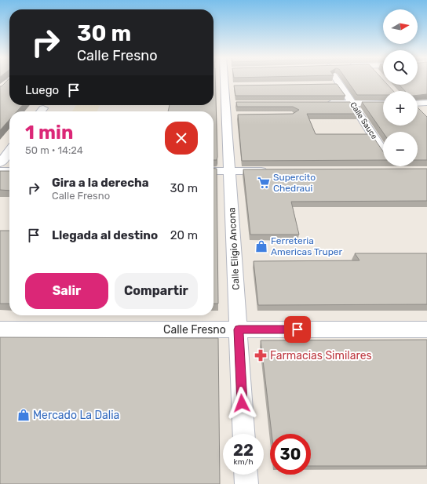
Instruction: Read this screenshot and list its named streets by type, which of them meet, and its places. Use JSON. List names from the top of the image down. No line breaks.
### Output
{"streets":{"street":["Calle Sauce","Calle Eligio Ancona","Calle Fresno"]},"crossings":[["Calle Eligio Ancona","Calle Fresno"]],"places":{"supermarket":["Supercito Chedraui"],"shop":["Ferreteria Americas Truper","Mercado La Dalia"],"pharmacy":["Farmacias Similares"]},"north":"right","page":{"map_buttons":["+","−"],"turn":["30 m","Calle Fresno"],"then":"Luego","heading":["1 min","50 m · 14:24"],"list":[{"name":"Gira a la derecha","note":"Calle Fresno","value":"30 m"},{"name":"Llegada al destino","value":"20 m"}],"buttons":["Salir","Compartir"],"speed":"22 km/h","limit":"30"}}
